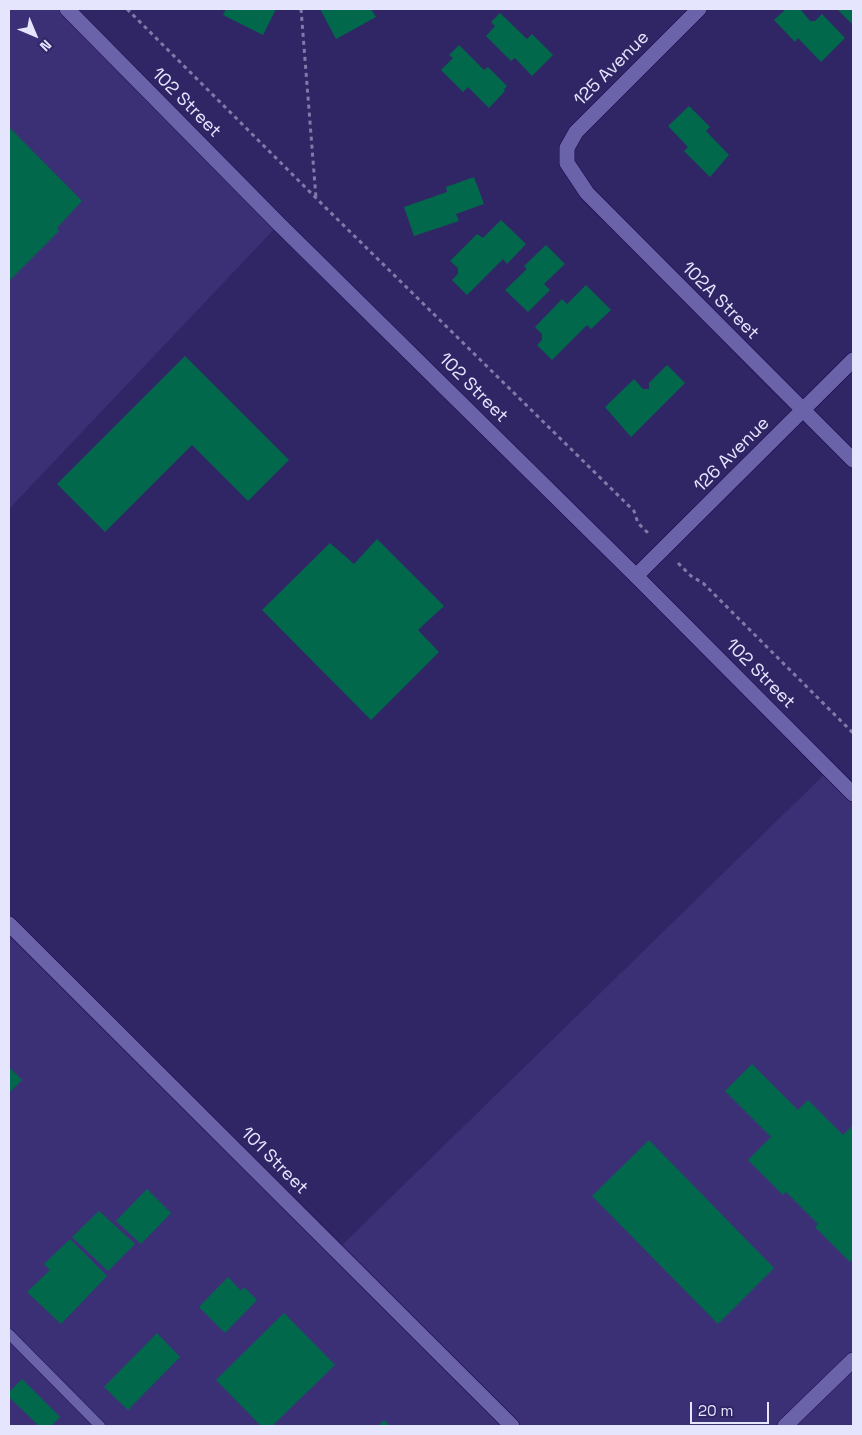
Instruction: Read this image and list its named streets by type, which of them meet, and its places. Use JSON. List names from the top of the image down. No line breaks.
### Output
{"streets":{"street":["125 Avenue","102 Street","102A Street","126 Avenue","101 Street"]},"crossings":[["125 Avenue","102A Street"],["102 Street","126 Avenue"],["102A Street","126 Avenue"]],"scale_bar":"20 m","north":"bottom right"}
